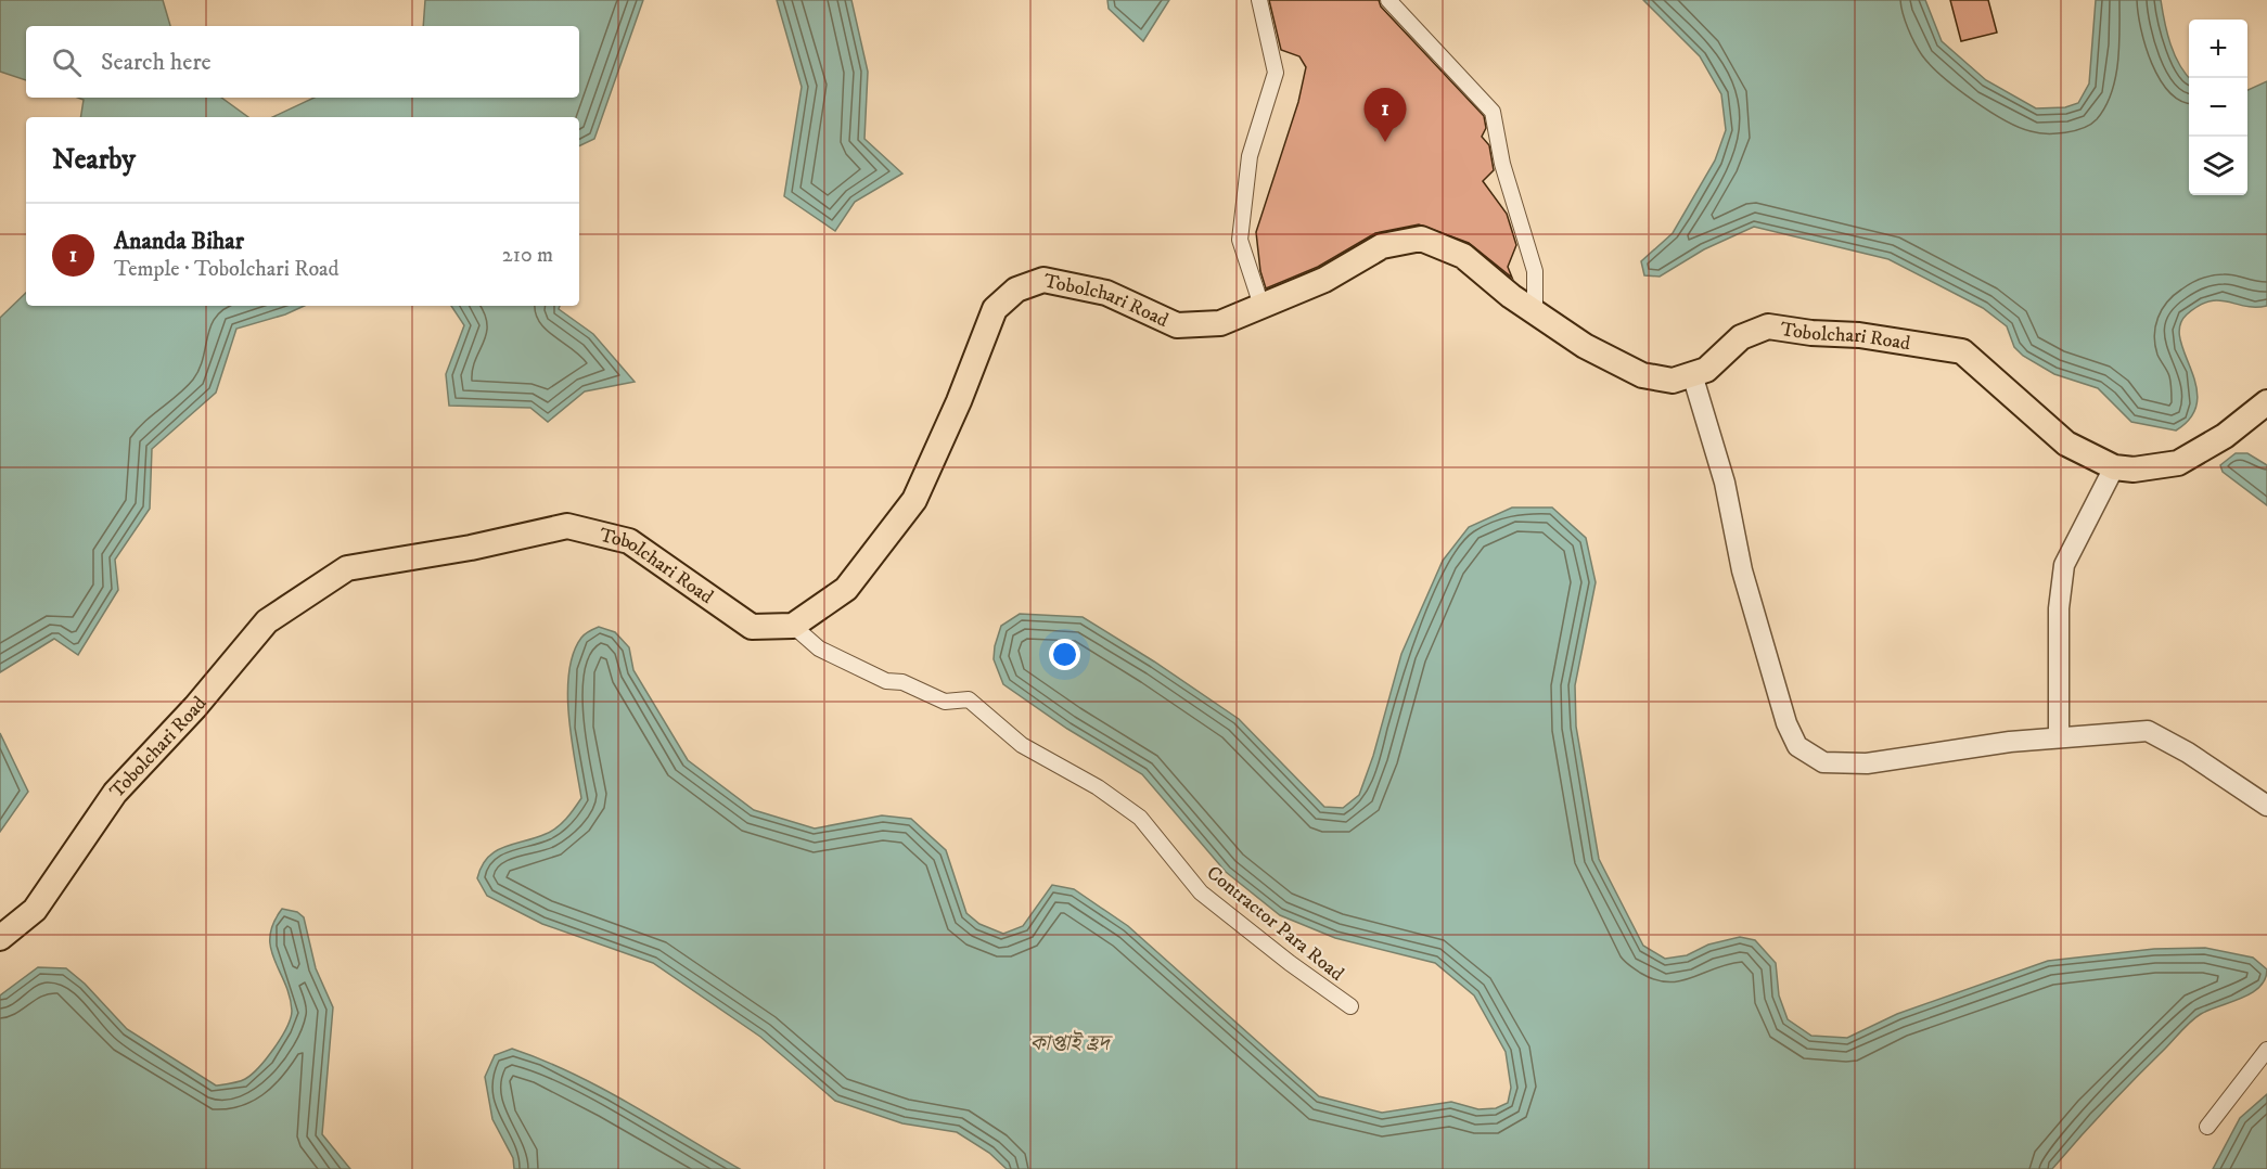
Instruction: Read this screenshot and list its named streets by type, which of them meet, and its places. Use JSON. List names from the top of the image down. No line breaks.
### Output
{"streets":{"main road":["Tobolchari Road"],"street":["Contractor Para Road"]},"crossings":[["Tobolchari Road","Contractor Para Road"]],"water":["কাপ্তাই হ্রদ"],"page":{"map_buttons":["+","−"],"search":"Search here","pins":"1","heading":"Nearby","list":[{"mark":"1","name":"Ananda Bihar","note":"Temple · Tobolchari Road","value":"210 m"}]}}
